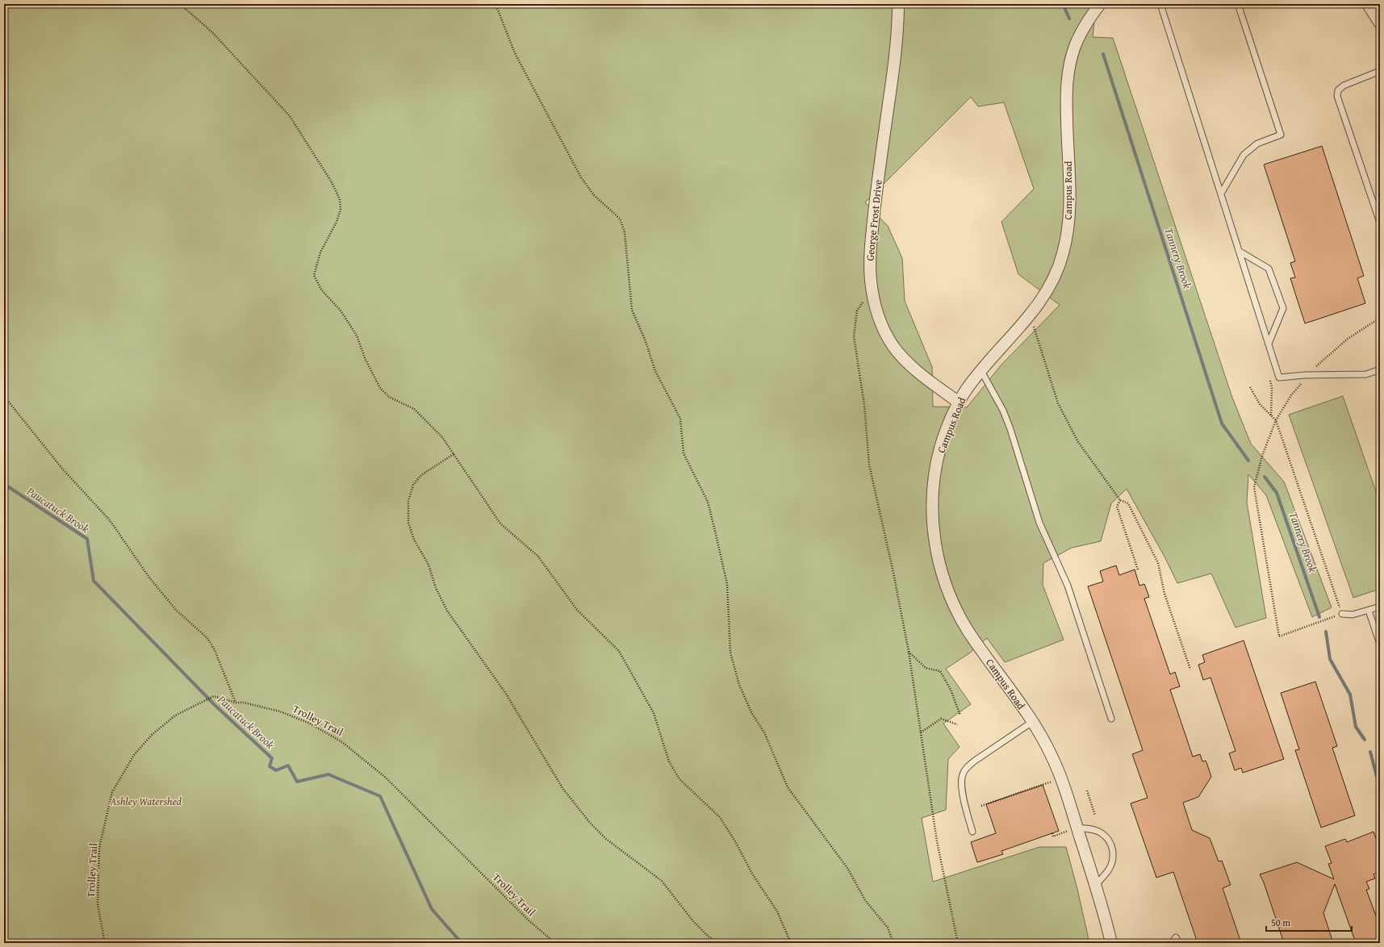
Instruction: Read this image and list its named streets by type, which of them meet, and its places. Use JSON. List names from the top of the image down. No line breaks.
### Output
{"streets":{"street":["Campus Road","George Frost Drive"],"path":["Trolley Trail"]},"crossings":[["Campus Road","George Frost Drive"]],"water":["Tannery Brook","Paucatuck Brook"],"parks":["Ashley Watershed"],"scale_bar":"50 m"}
